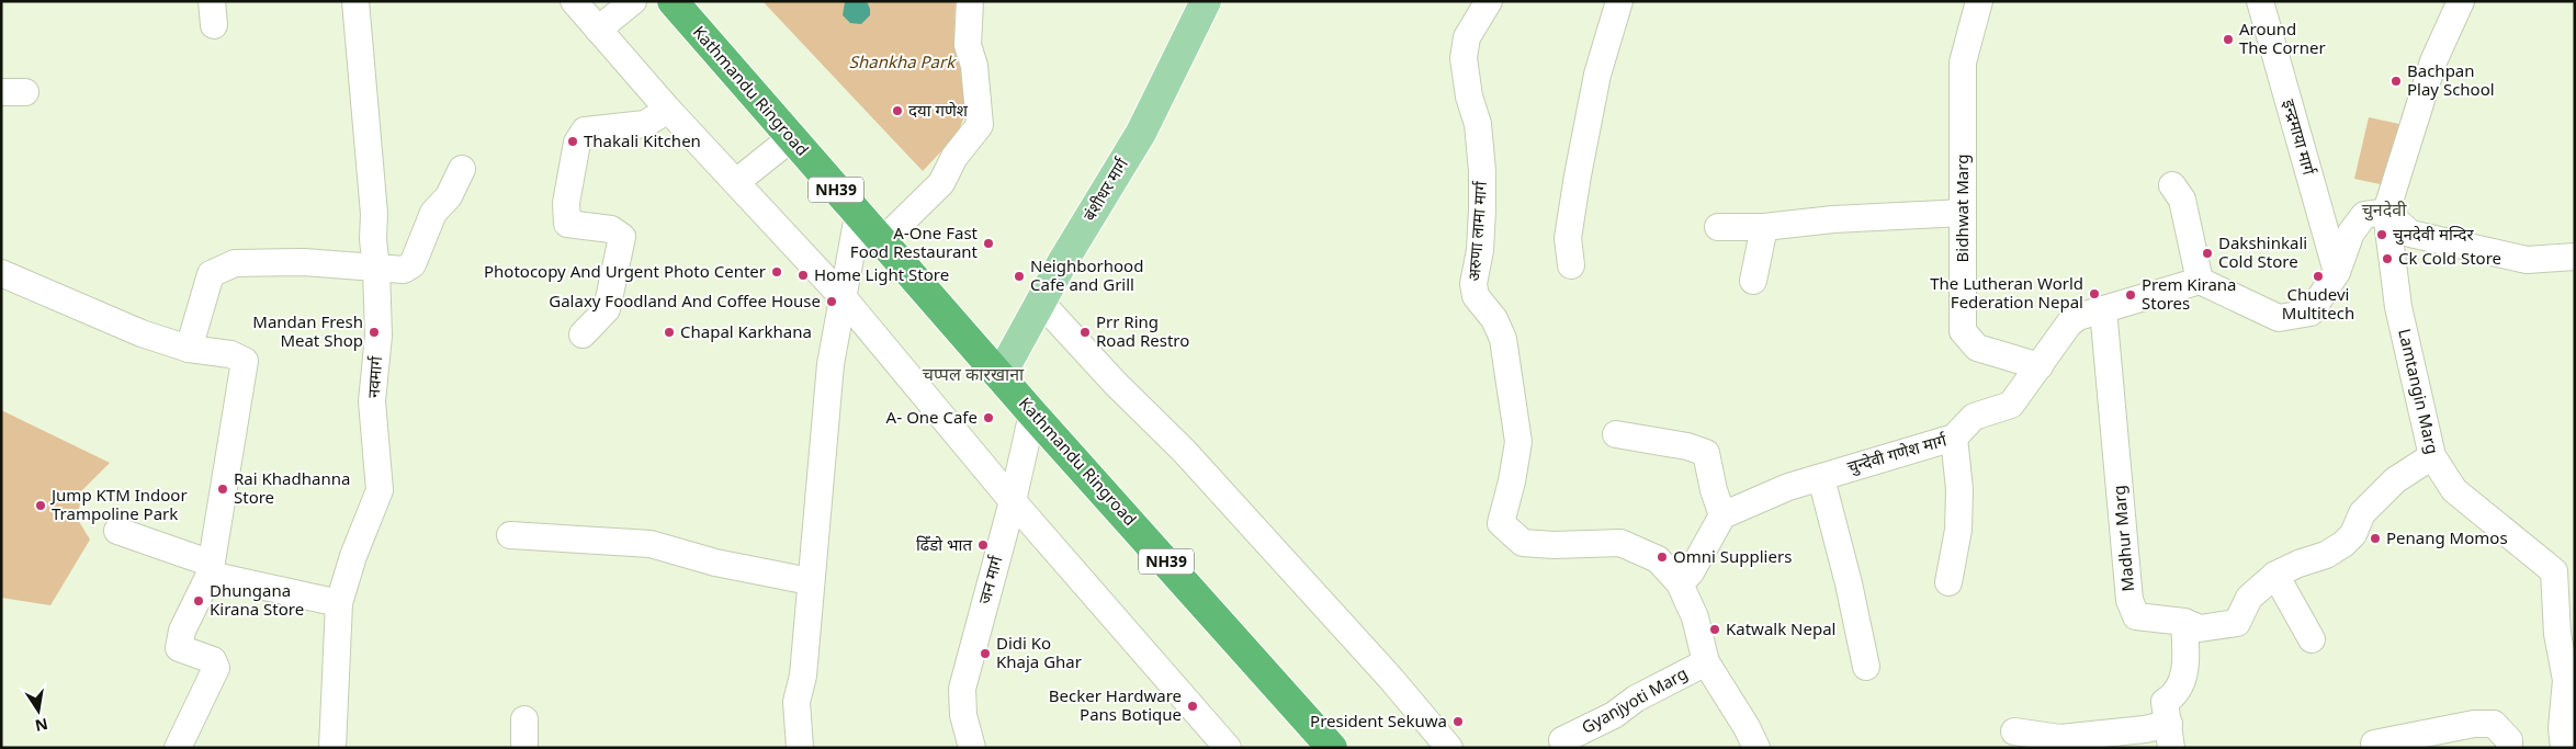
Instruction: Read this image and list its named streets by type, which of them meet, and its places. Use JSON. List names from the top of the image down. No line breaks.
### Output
{"streets":{"highway":["Kathmandu Ringroad","NH39"],"main road":["बंशीधर मार्ग"],"street":["इन्द्रमाया मार्ग","Bidhwat Marg","अरुणा लामा मार्ग","नवमार्ग","Lamtangin Marg","चुन्देवी गणेश मार्ग","Madhur Marg","जन मार्ग","Gyanjyoti Marg"]},"crossings":[["Kathmandu Ringroad","बंशीधर मार्ग"],["Kathmandu Ringroad","जन मार्ग"],["Bidhwat Marg","चुन्देवी गणेश मार्ग"],["अरुणा लामा मार्ग","Gyanjyoti Marg"],["चुन्देवी गणेश मार्ग","Madhur Marg"]],"districts":["चुनदेवी","चप्पल कारखाना"],"parks":["Shankha Park"],"places":["Around The Corner","Bachpan Play School","दया गणेश","Thakali Kitchen","चुनदेवी मन्दिर","A-One Fast Food Restaurant","Dakshinkali Cold Store","Ck Cold Store","Photocopy And Urgent Photo Center","Home Light Store","Neighborhood Cafe and Grill","Chudevi Multitech","The Lutheran World Federation Nepal","Prem Kirana Stores","Galaxy Foodland And Coffee House","Mandan Fresh Meat Shop","Chapal Karkhana","Prr Ring Road Restro","A- One Cafe","Rai Khadhanna Store","Jump KTM Indoor Trampoline Park","Penang Momos","ढिँडो भात","Omni Suppliers","Dhungana Kirana Store","Katwalk Nepal","Didi Ko Khaja Ghar","Becker Hardware Pans Botique","President Sekuwa"],"north":"bottom"}
